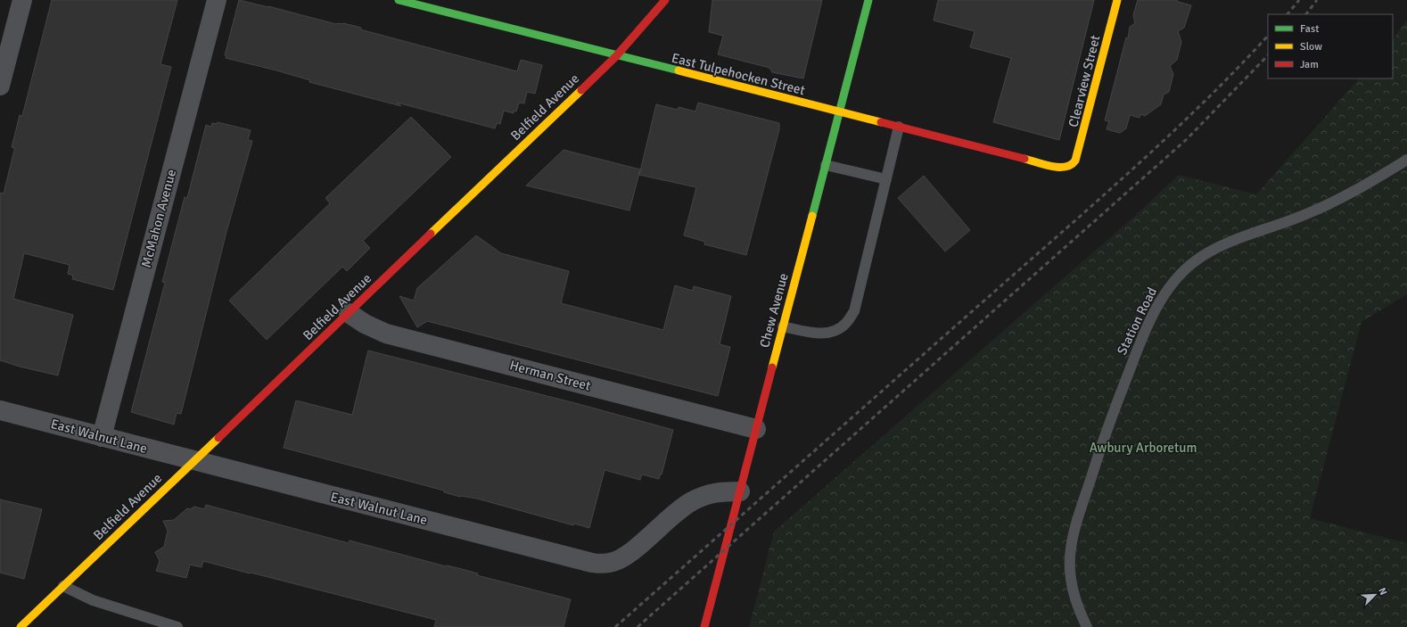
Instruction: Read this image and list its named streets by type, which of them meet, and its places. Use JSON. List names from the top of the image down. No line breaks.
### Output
{"streets":{"street":["East Tulpehocken Street","Clearview Street","Belfield Avenue","McMahon Avenue","Chew Avenue","Herman Street","East Walnut Lane"],"lane":["Station Road"]},"crossings":[["East Tulpehocken Street","Clearview Street"],["East Tulpehocken Street","Belfield Avenue"],["East Tulpehocken Street","Chew Avenue"],["Belfield Avenue","Herman Street"],["Belfield Avenue","East Walnut Lane"],["McMahon Avenue","East Walnut Lane"],["Chew Avenue","Herman Street"],["Chew Avenue","East Walnut Lane"]],"parks":["Awbury Arboretum"],"legend":["Fast","Slow","Jam"],"north":"top right"}
